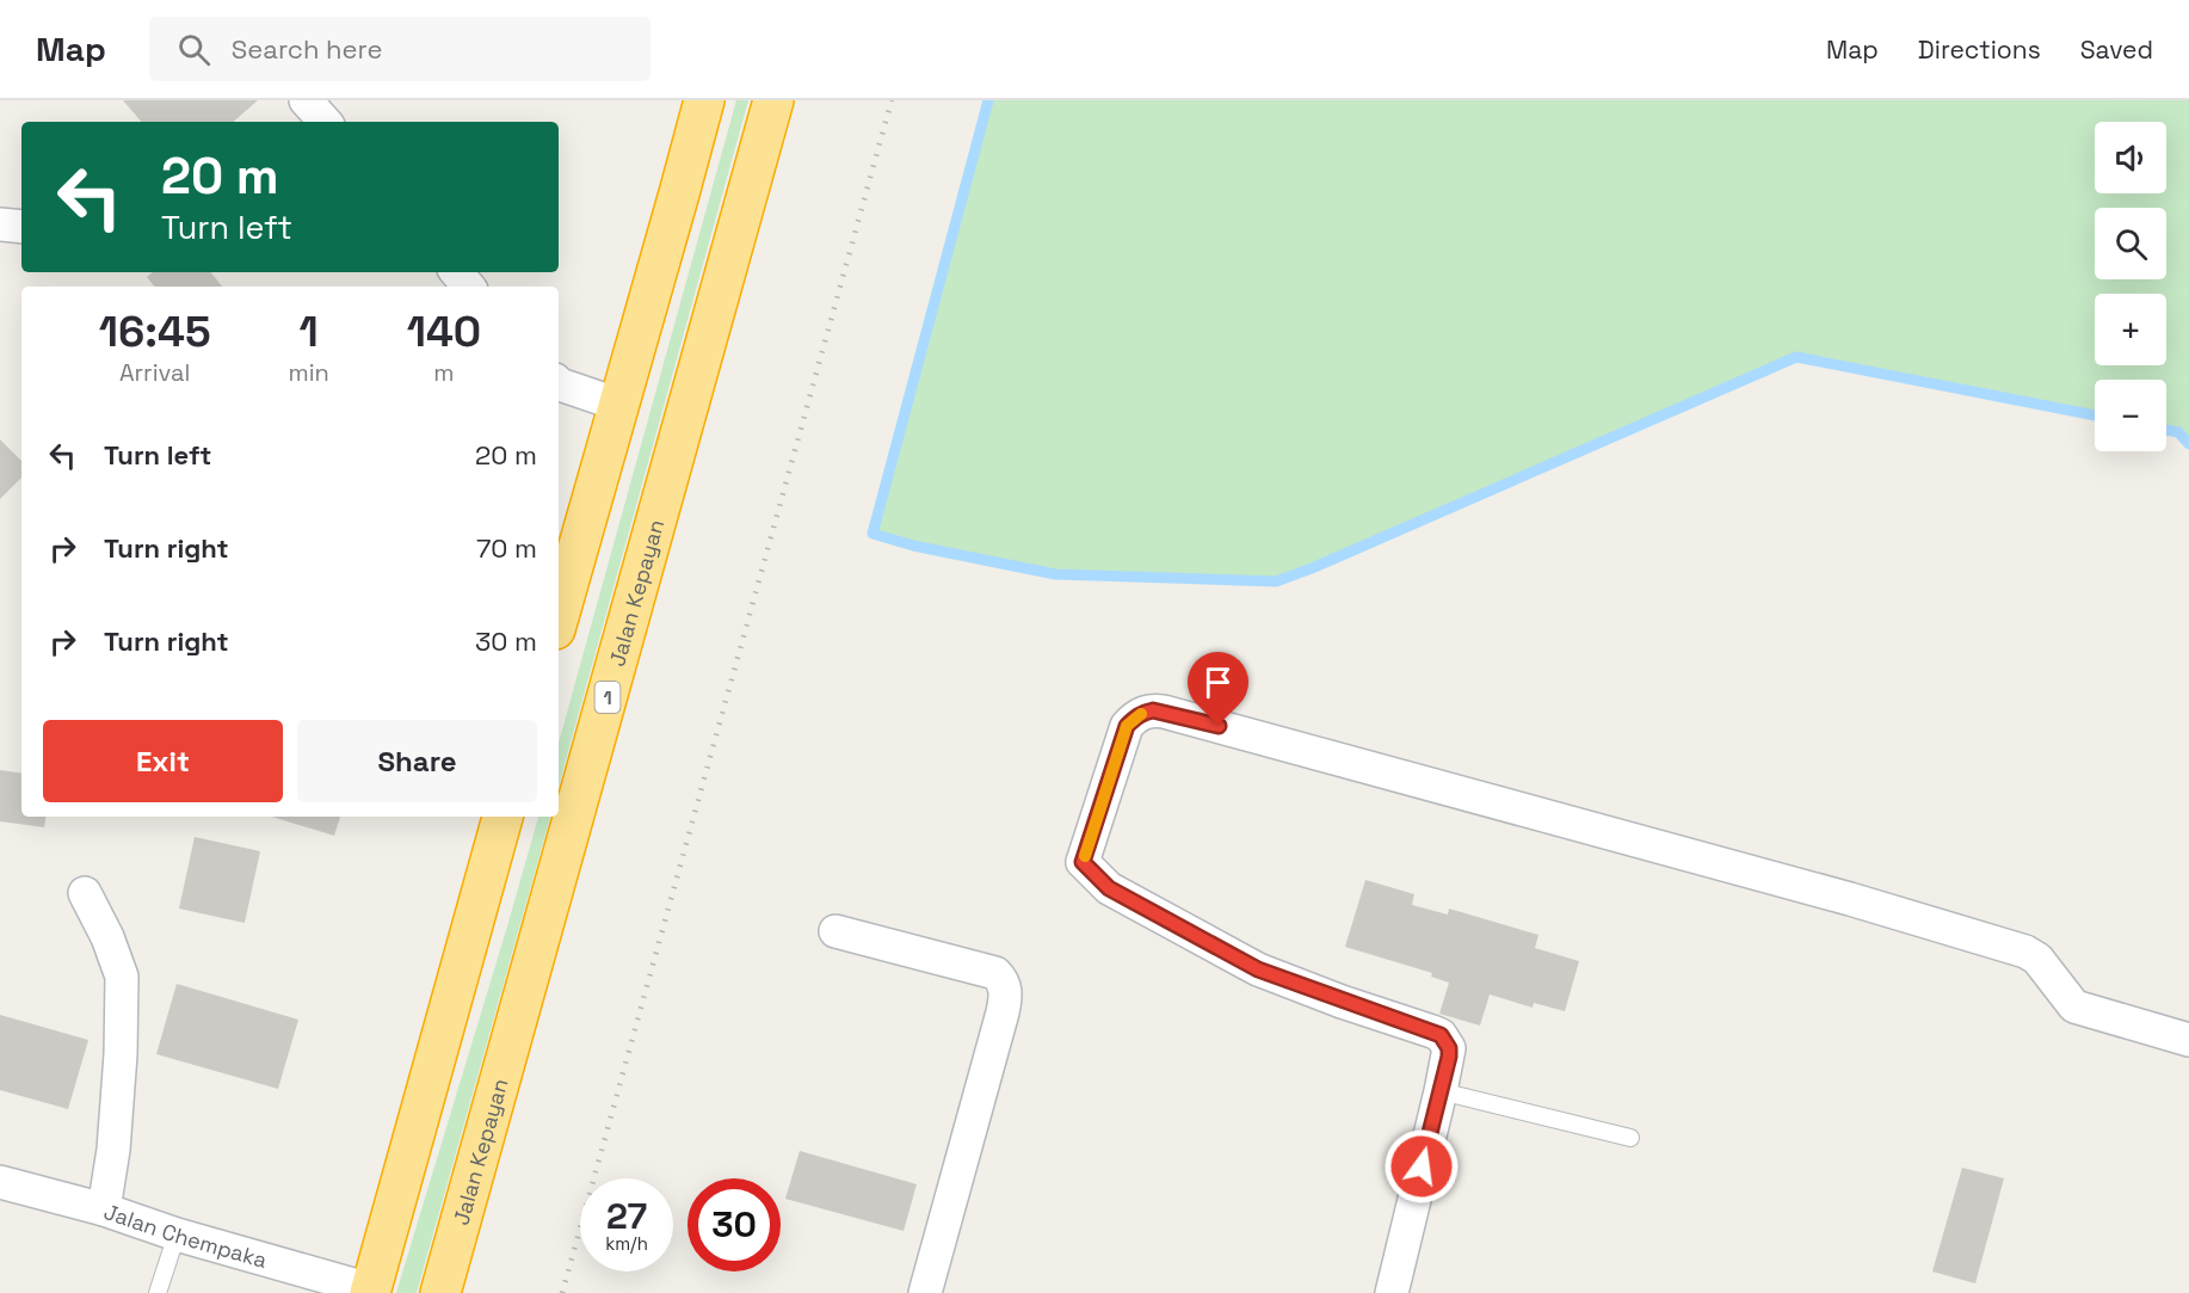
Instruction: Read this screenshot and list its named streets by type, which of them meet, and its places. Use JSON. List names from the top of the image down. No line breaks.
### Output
{"streets":{"highway":["Jalan Kepayan","1"],"street":["Jalan Chempaka"]},"page":{"header":"Map","search":"Search here","nav":["Map","Directions","Saved"],"map_buttons":["+","−"],"turn":["20 m","Turn left"],"eta":["16:45","Arrival","1","min","140","m"],"list":[{"name":"Turn left","value":"20 m"},{"name":"Turn right","value":"70 m"},{"name":"Turn right","value":"30 m"}],"buttons":["Exit","Share"],"speed":"27 km/h","limit":"30"}}
